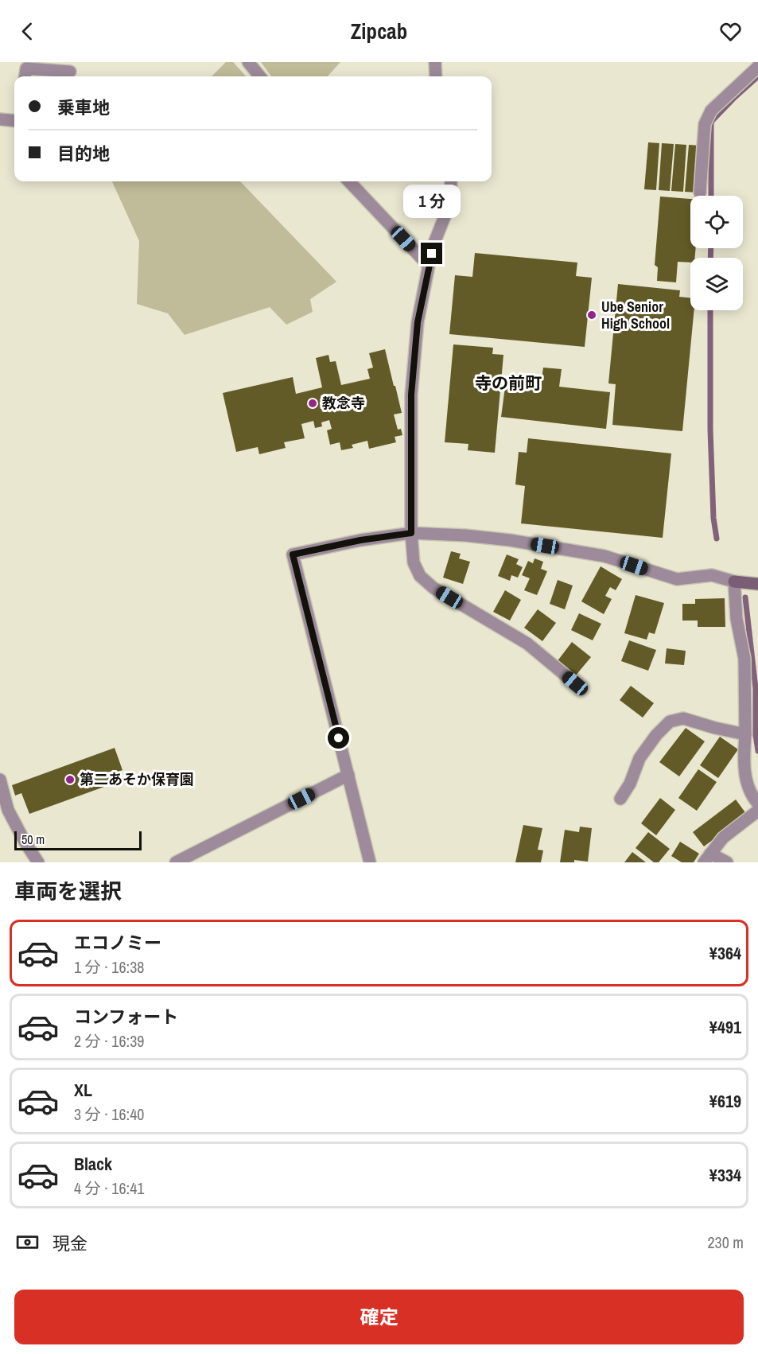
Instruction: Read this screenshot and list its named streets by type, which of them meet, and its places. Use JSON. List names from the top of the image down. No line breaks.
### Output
{"districts":["寺の前町"],"places":["Ube Senior High School","教念寺","第二あそか保育園"],"scale_bar":"50 m","page":{"header":"Zipcab","banner":["乗車地","目的地"],"bubble":"1 分","scale":"50 m","heading":"車両を選択","list":[{"name":"エコノミー","note":"1 分 · 16:38","value":"¥364"},{"name":"コンフォート","note":"2 分 · 16:39","value":"¥491"},{"name":"XL","note":"3 分 · 16:40","value":"¥619"},{"name":"Black","note":"4 分 · 16:41","value":"¥334"}],"pay":["現金","230 m"],"buttons":"確定"}}
